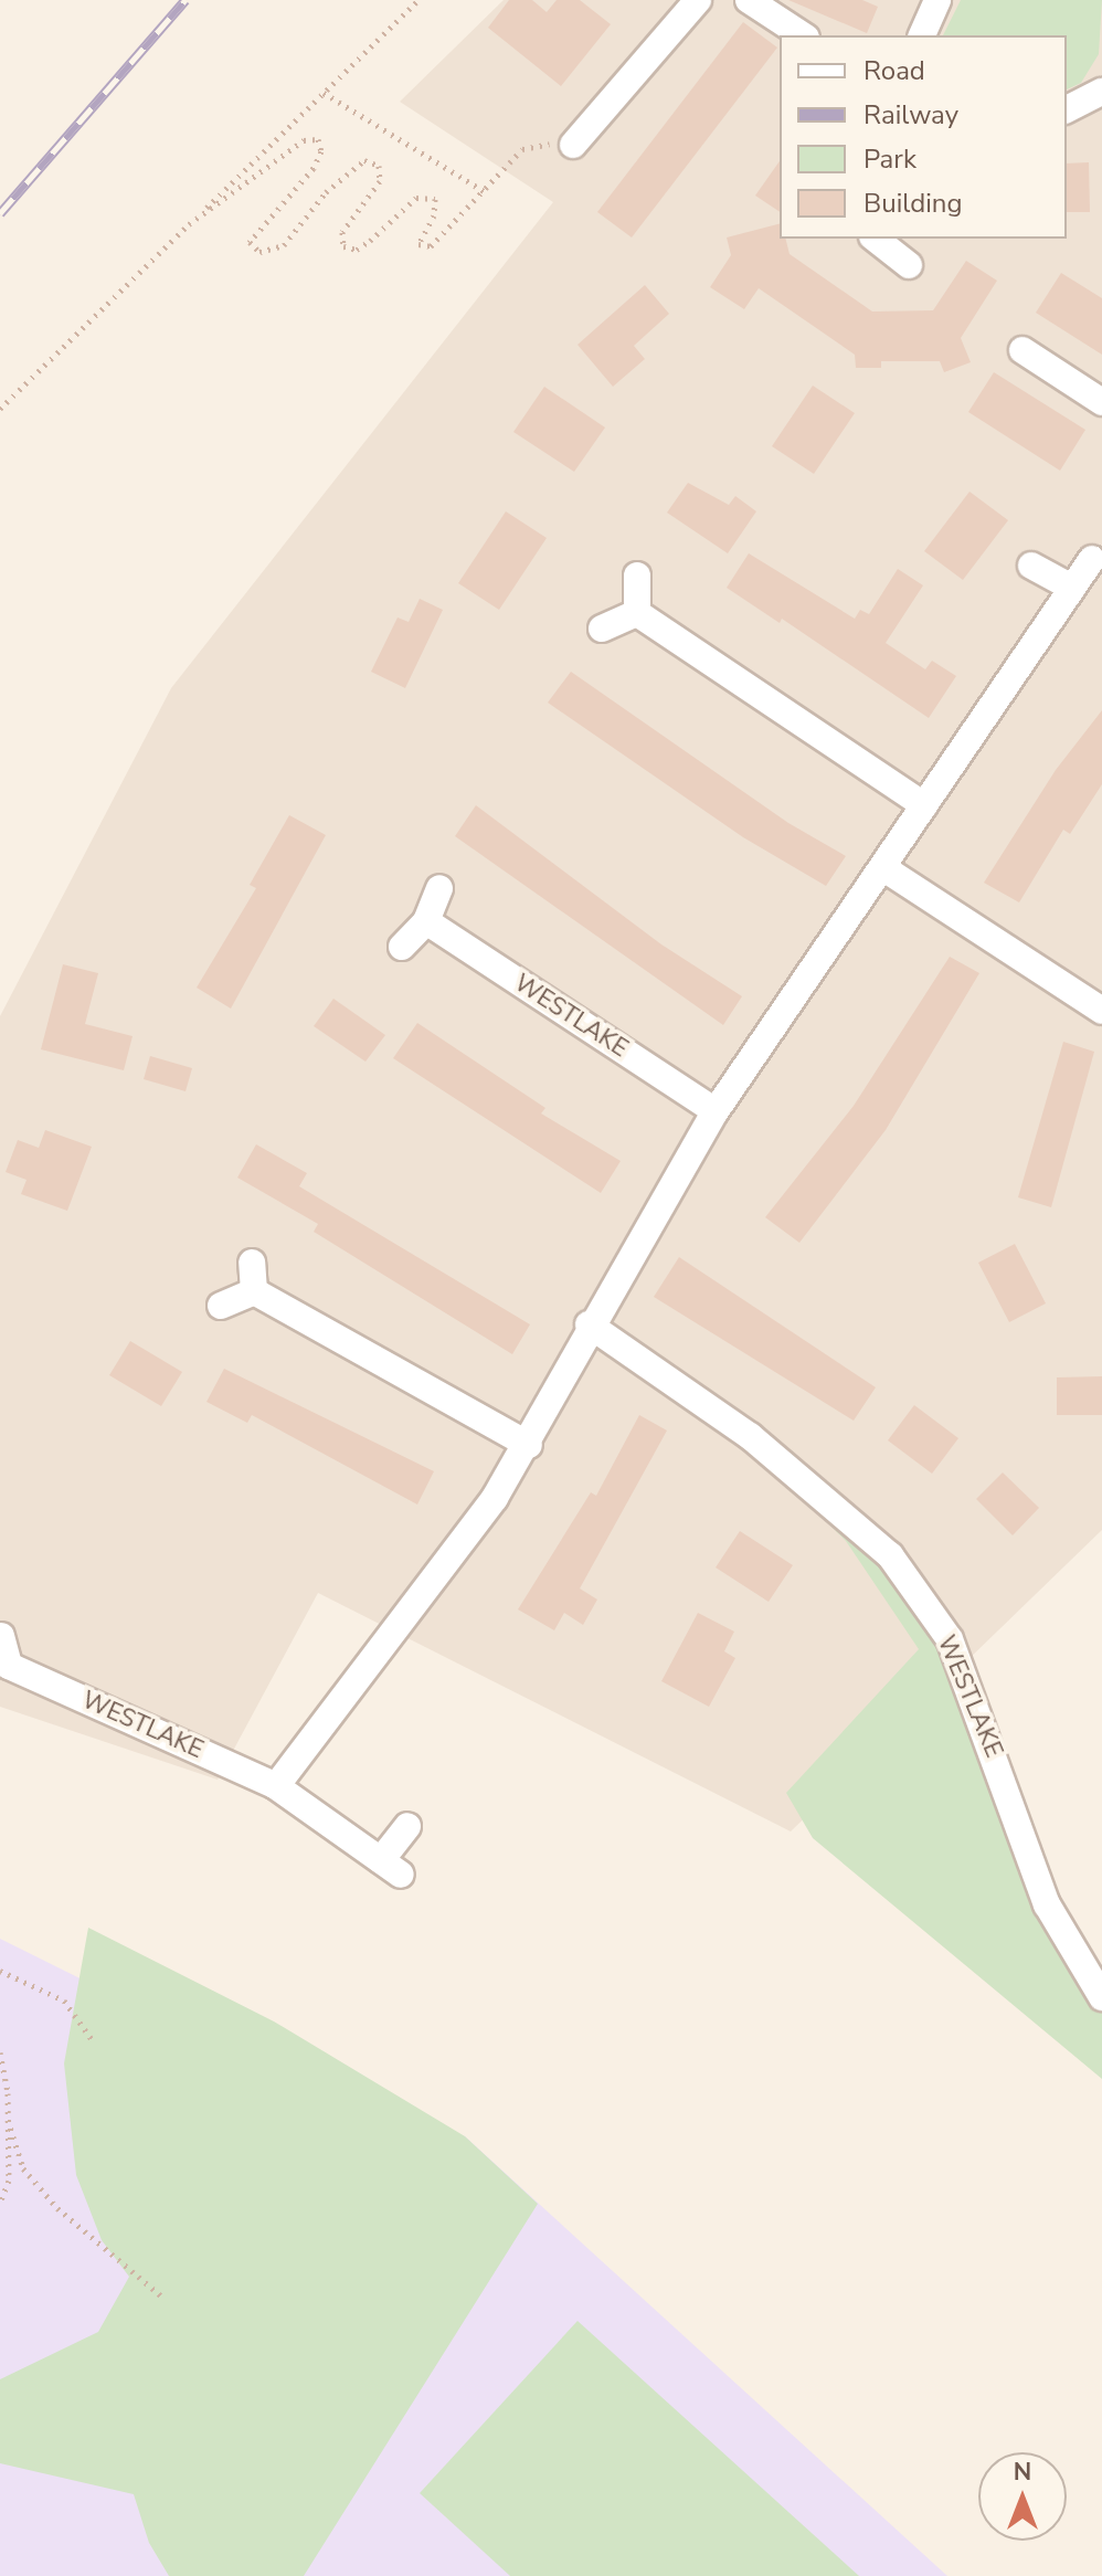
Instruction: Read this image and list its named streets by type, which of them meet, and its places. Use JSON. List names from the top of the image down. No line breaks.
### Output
{"streets":{"street":["WESTLAKE"]},"legend":["Road","Railway","Park","Building"],"north":"top"}
